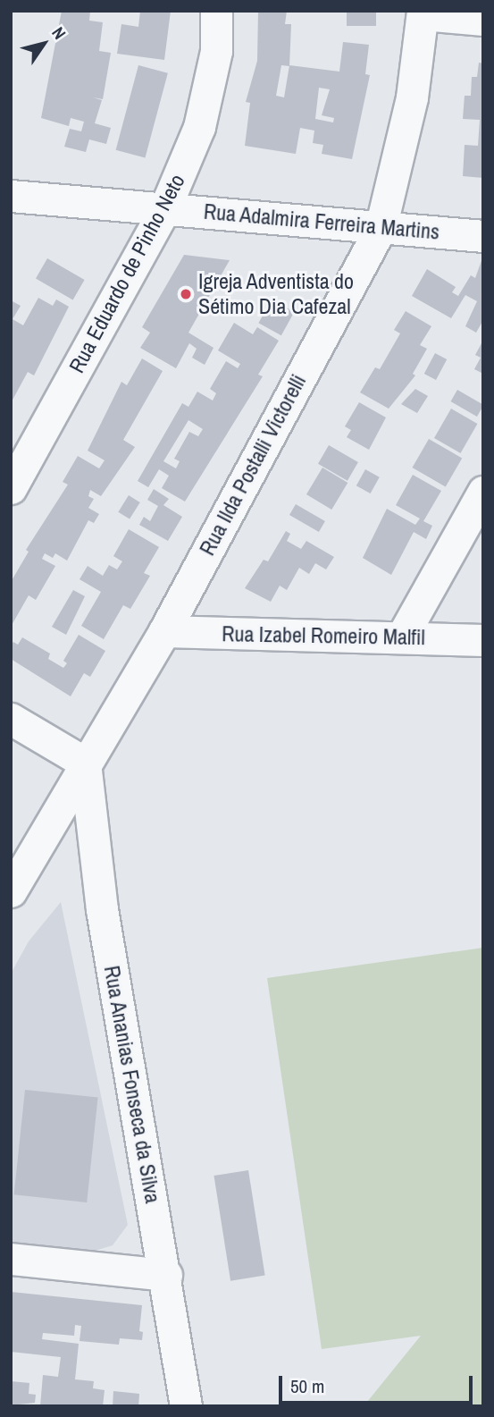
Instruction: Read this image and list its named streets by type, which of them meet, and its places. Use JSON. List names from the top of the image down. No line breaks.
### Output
{"streets":{"street":["Rua Adalmira Ferreira Martins","Rua Eduardo de Pinho Neto","Rua Ilda Postalli Victorelli","Rua Izabel Romeiro Malfil","Rua Ananias Fonseca da Silva"]},"crossings":[["Rua Adalmira Ferreira Martins","Rua Eduardo de Pinho Neto"],["Rua Adalmira Ferreira Martins","Rua Ilda Postalli Victorelli"],["Rua Ilda Postalli Victorelli","Rua Izabel Romeiro Malfil"],["Rua Ilda Postalli Victorelli","Rua Ananias Fonseca da Silva"]],"places":["Igreja Adventista do Sétimo Dia Cafezal"],"scale_bar":"50 m","north":"top right"}
